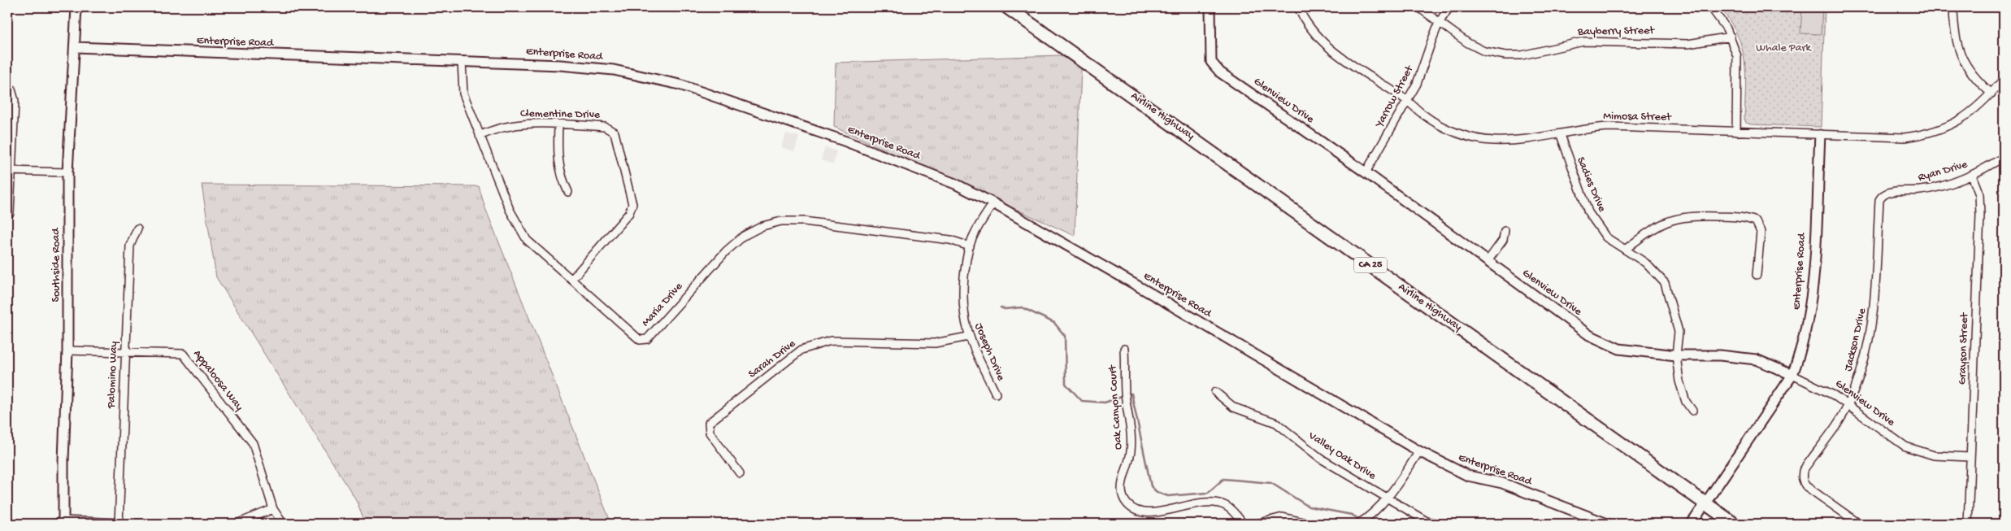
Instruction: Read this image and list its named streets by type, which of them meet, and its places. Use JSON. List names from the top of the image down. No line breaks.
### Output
{"streets":{"main road":["Airline Highway","CA 25"],"street":["Bayberry Street","Enterprise Road","Yarrow Street","Glenview Drive","Clementine Drive","Mimosa Street","Ryan Drive","Sadies Drive","Southside Road","Maria Drive","Jackson Drive","Grayson Street","Joseph Drive","Sarah Drive","Palomino Way","Appaloosa Way","Oak Canyon Court","Valley Oak Drive"]},"crossings":[["Bayberry Street","Yarrow Street"],["Enterprise Road","Glenview Drive"],["Enterprise Road","Airline Highway"],["Enterprise Road","Mimosa Street"],["Enterprise Road","Southside Road"],["Enterprise Road","Maria Drive"],["Enterprise Road","Joseph Drive"],["Yarrow Street","Glenview Drive"],["Yarrow Street","Mimosa Street"],["Glenview Drive","Sadies Drive"],["Glenview Drive","Jackson Drive"],["Glenview Drive","Grayson Street"],["Clementine Drive","Maria Drive"],["Mimosa Street","Sadies Drive"],["Ryan Drive","Jackson Drive"],["Ryan Drive","Grayson Street"],["Southside Road","Appaloosa Way"],["Maria Drive","Joseph Drive"],["Joseph Drive","Sarah Drive"],["Palomino Way","Appaloosa Way"]],"parks":["Whale Park"]}
